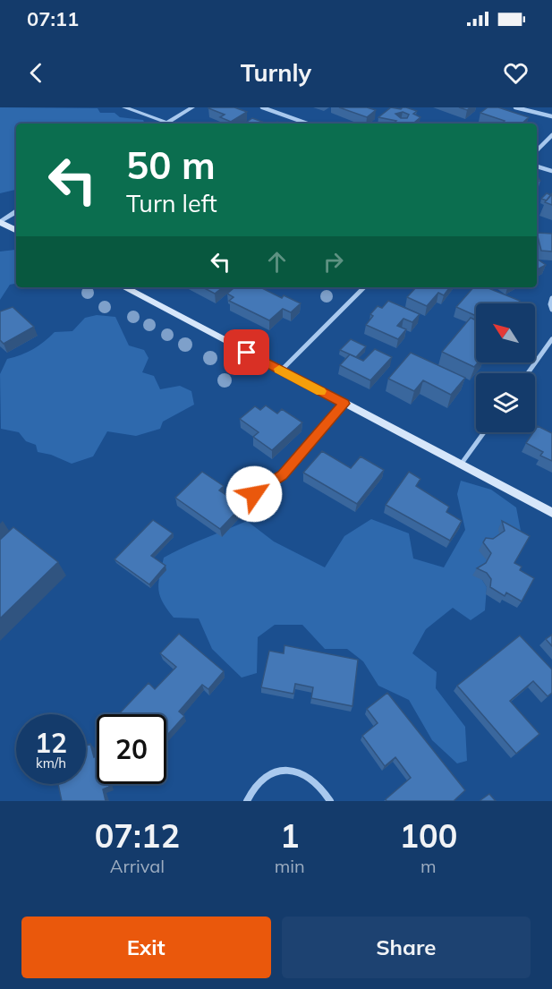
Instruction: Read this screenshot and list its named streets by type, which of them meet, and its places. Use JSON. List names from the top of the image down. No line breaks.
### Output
{"north":"top left","page":{"status":"07:11","header":"Turnly","turn":["50 m","Turn left"],"speed":"12 km/h","limit":"20","eta":["07:12","Arrival","1","min","100","m"],"buttons":["Exit","Share"]}}
